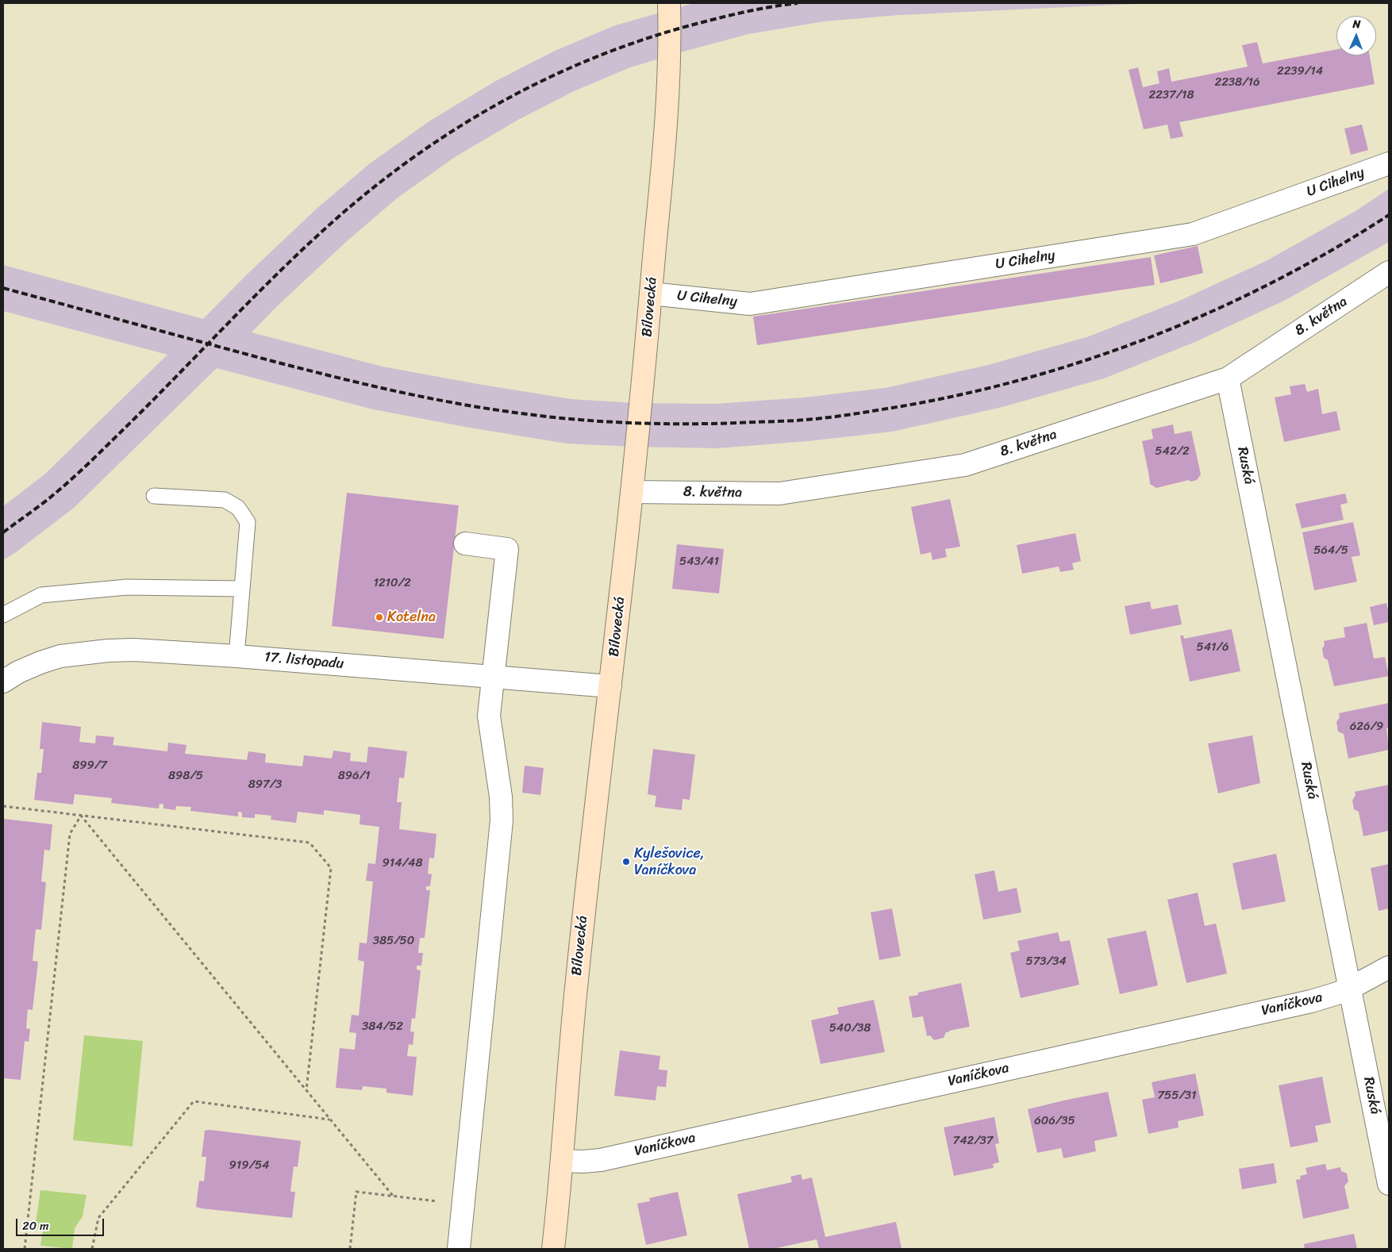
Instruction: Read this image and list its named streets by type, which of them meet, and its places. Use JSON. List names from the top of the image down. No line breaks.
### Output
{"streets":{"main road":["Bílovecká"],"street":["U Cihelny","8. května","Ruská","17. listopadu","Vaníčkova"]},"crossings":[["U Cihelny","Bílovecká"],["Bílovecká","8. května"],["Bílovecká","17. listopadu"],["Bílovecká","Vaníčkova"],["8. května","Ruská"],["Ruská","Vaníčkova"]],"places":["Kotelna","Kylešovice, Vaníčkova"],"house_numbers":["2239/14","2238/16","2237/18","542/2","564/5","543/41","1210/2","541/6","626/9","899/7","898/5","896/1","897/3","914/48","385/50","573/34","384/52","540/38","755/31","606/35","742/37","919/54"],"scale_bar":"20 m","north":"top"}
